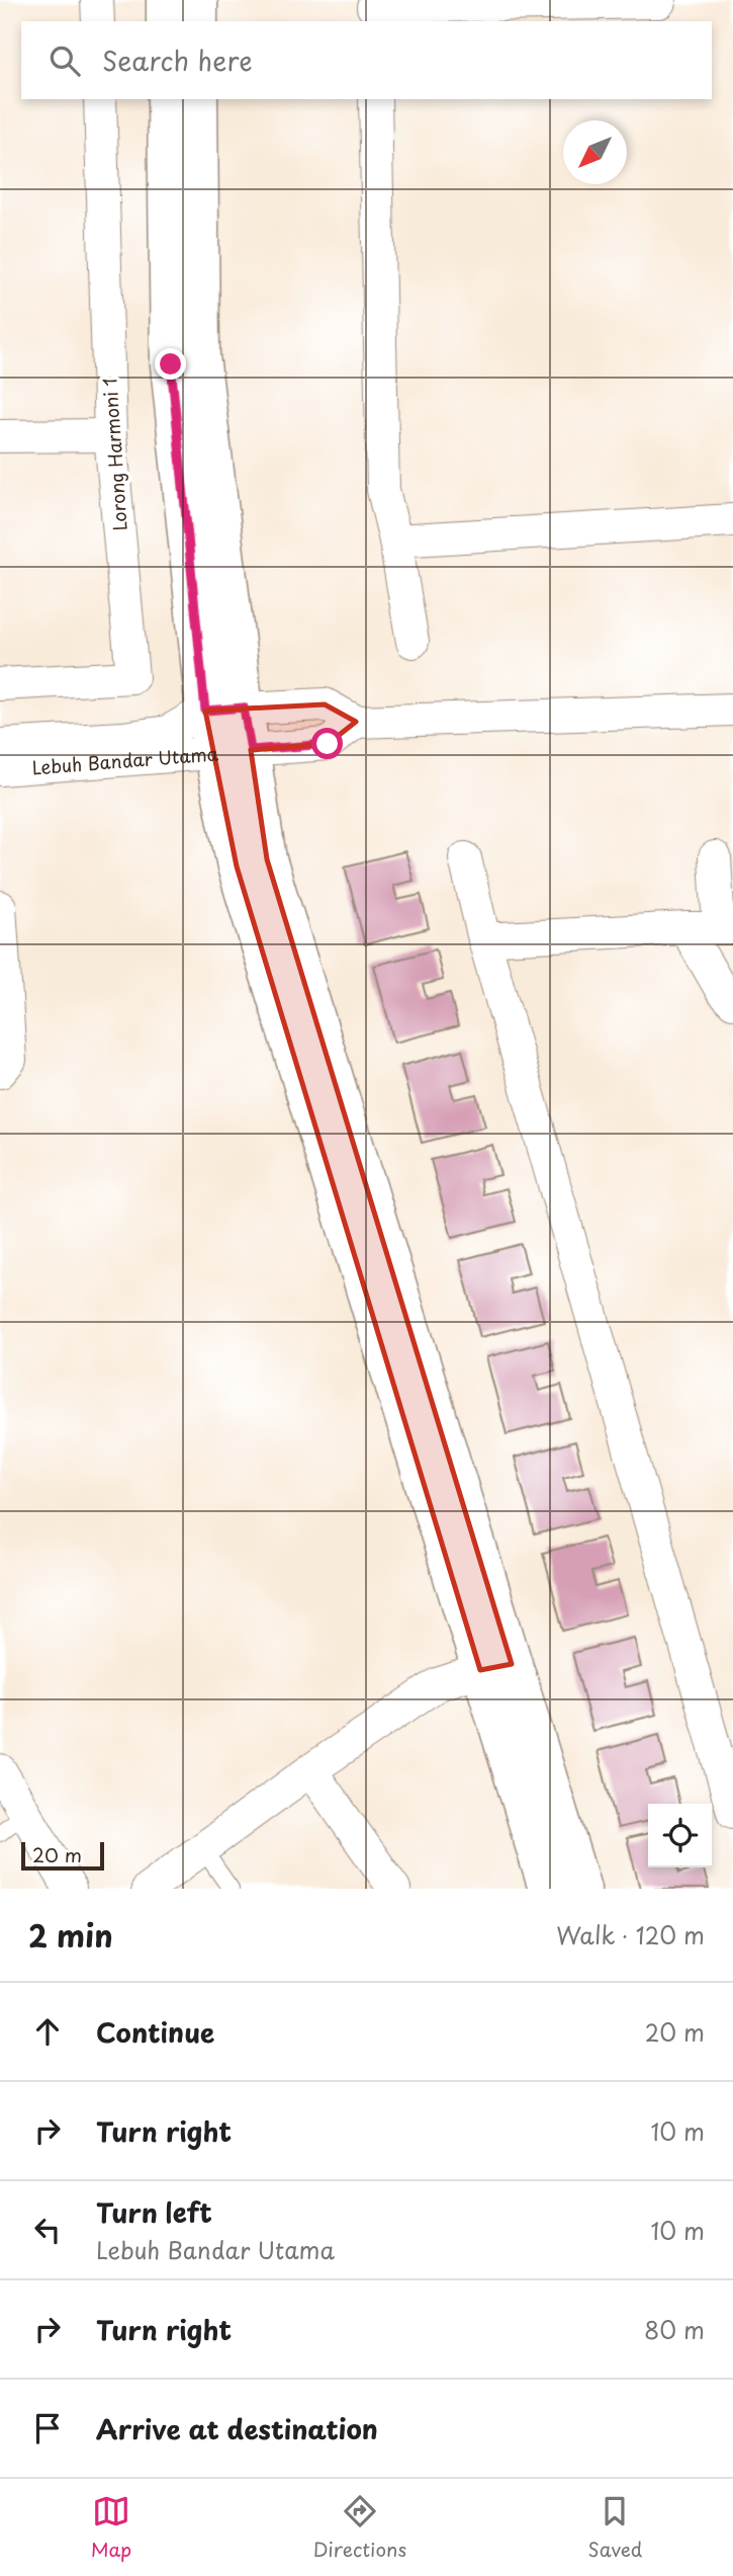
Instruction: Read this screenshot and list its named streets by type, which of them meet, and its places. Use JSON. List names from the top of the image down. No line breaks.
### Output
{"streets":{"street":["Lorong Harmoni 1","Lebuh Bandar Utama"]},"scale_bar":"20 m","north":"bottom left","page":{"search":"Search here","scale":"20 m","heading":["2 min","Walk · 120 m"],"list":[["Continue","20 m"],["Turn right","10 m"],["Turn left","Lebuh Bandar Utama","10 m"],["Turn right","80 m"],"Arrive at destination"],"nav":["Map","Directions","Saved"]}}
